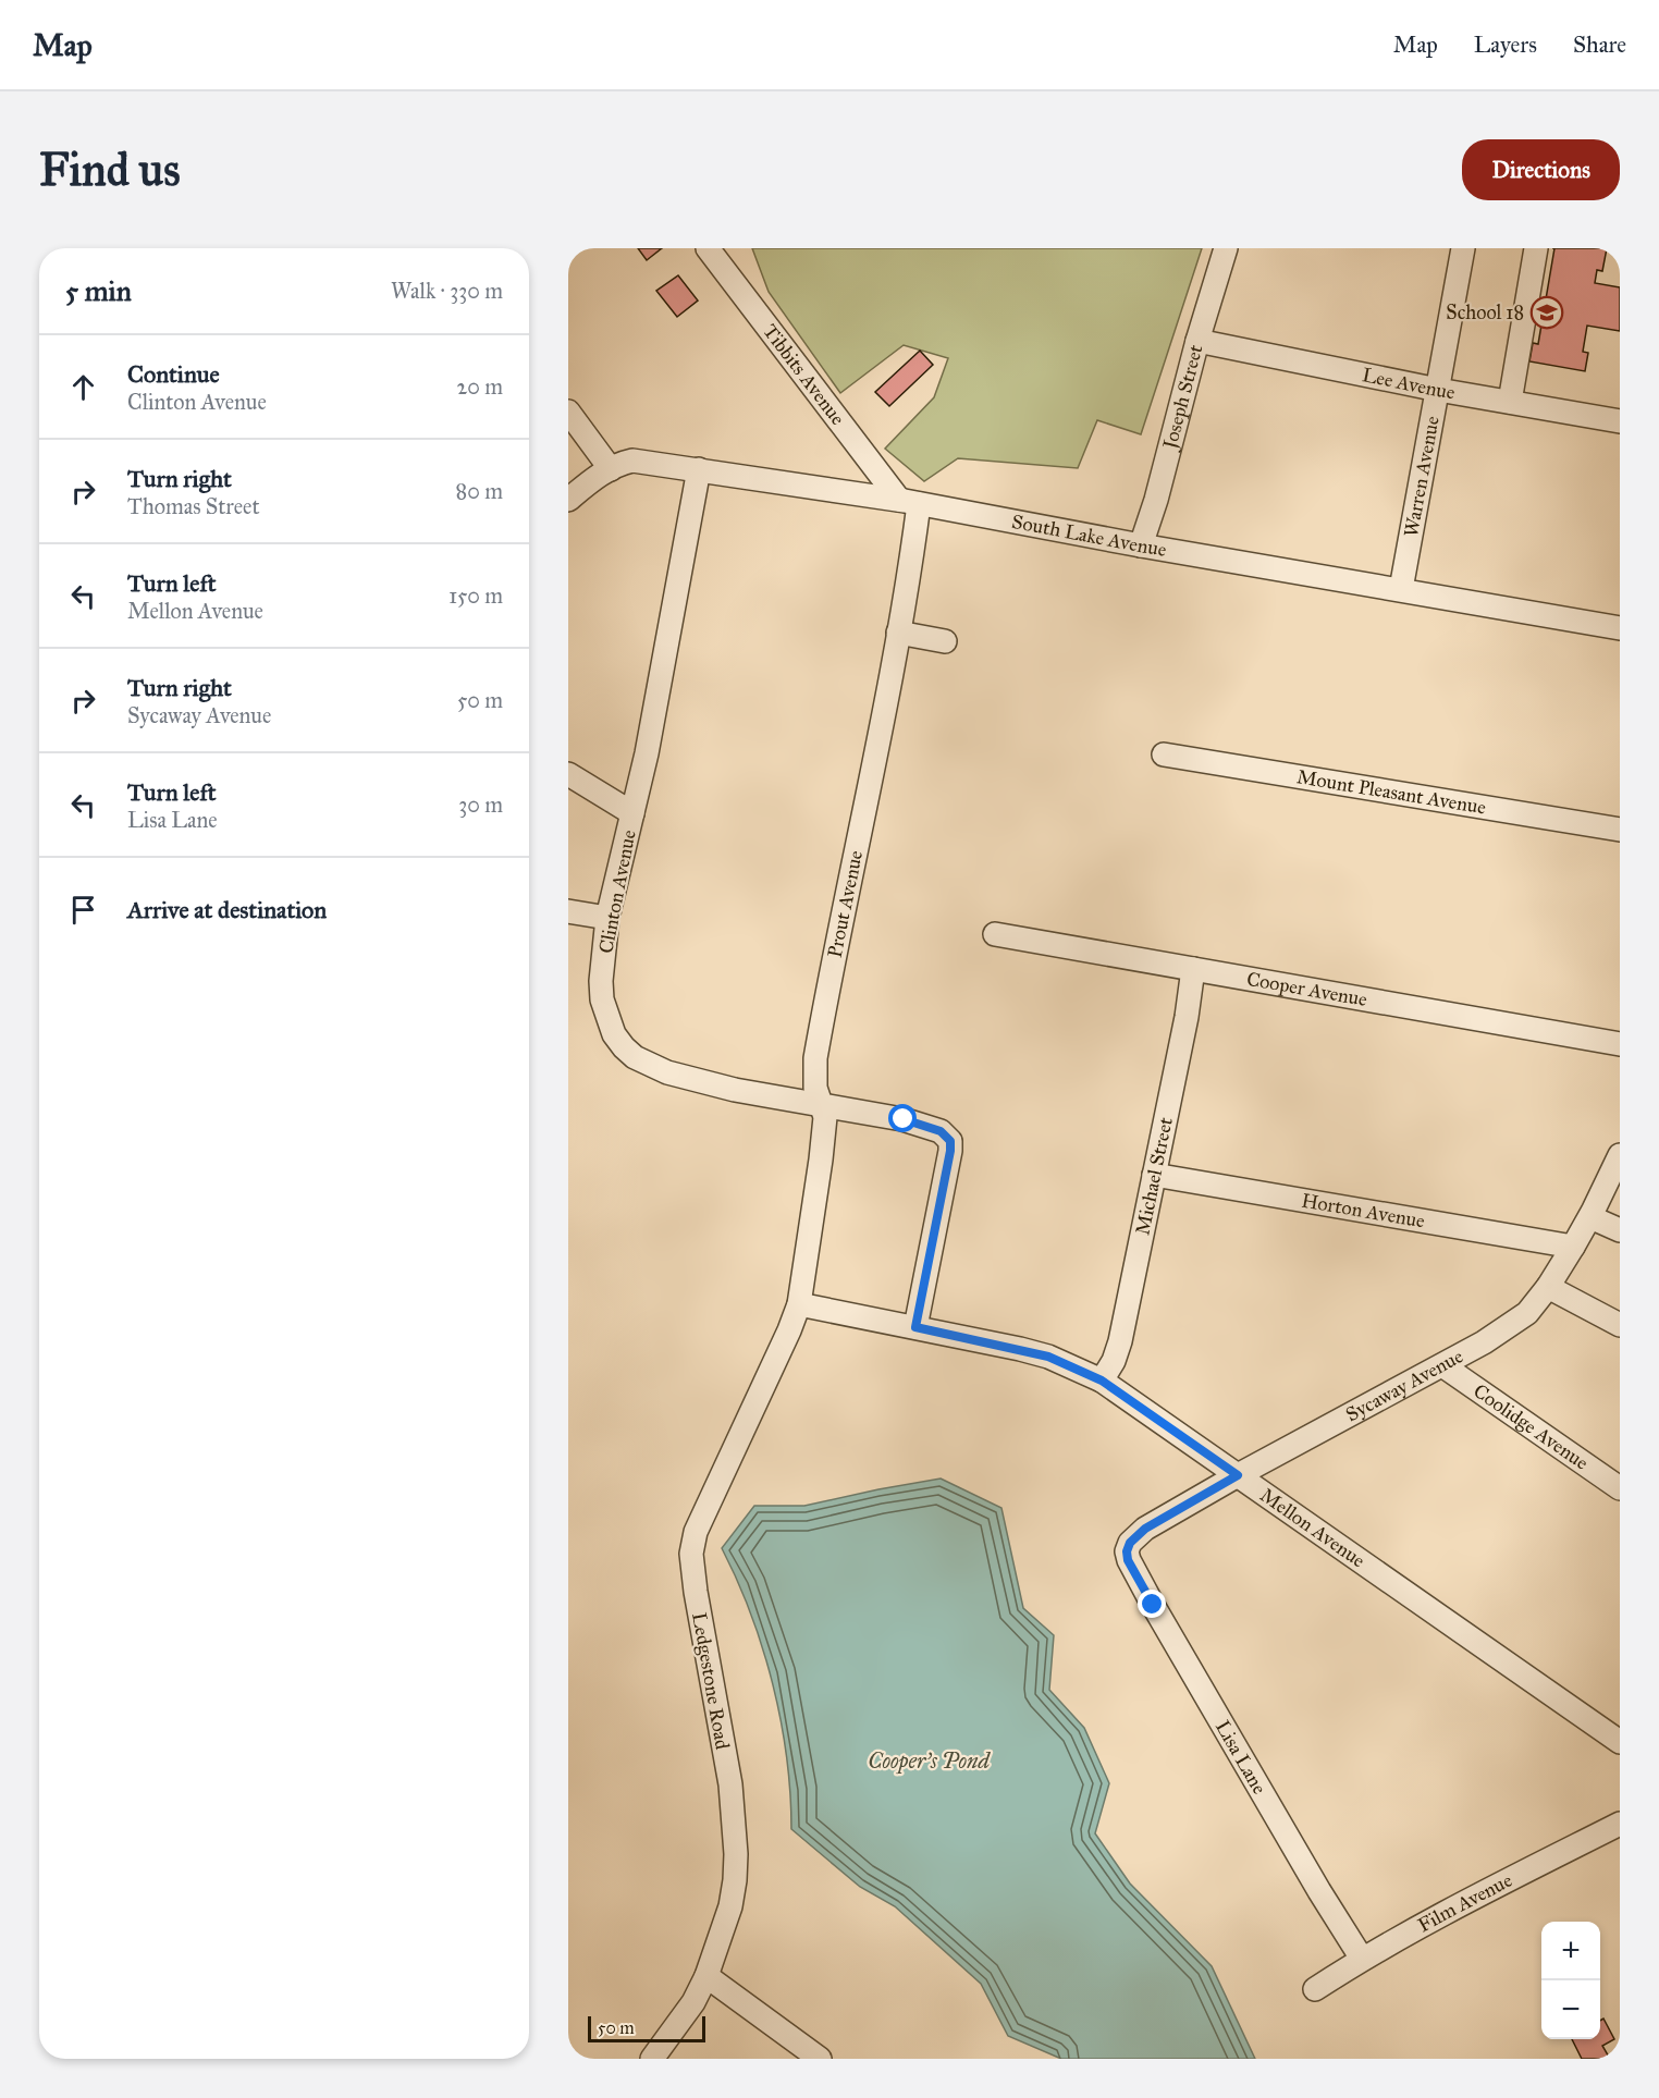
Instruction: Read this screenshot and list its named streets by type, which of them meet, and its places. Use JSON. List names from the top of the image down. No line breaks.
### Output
{"streets":{"street":["Tibbits Avenue","Lee Avenue","Joseph Street","Warren Avenue","South Lake Avenue","Mount Pleasant Avenue","Clinton Avenue","Prout Avenue","Cooper Avenue","Michael Street","Horton Avenue","Sycaway Avenue","Coolidge Avenue","Mellon Avenue","Ledgestone Road","Lisa Lane","Film Avenue"]},"crossings":[["Tibbits Avenue","South Lake Avenue"],["Tibbits Avenue","Prout Avenue"],["Lee Avenue","Joseph Street"],["Lee Avenue","Warren Avenue"],["Joseph Street","South Lake Avenue"],["Warren Avenue","South Lake Avenue"],["South Lake Avenue","Clinton Avenue"],["South Lake Avenue","Prout Avenue"],["Clinton Avenue","Prout Avenue"],["Clinton Avenue","Mellon Avenue"],["Prout Avenue","Mellon Avenue"],["Prout Avenue","Ledgestone Road"],["Cooper Avenue","Michael Street"],["Michael Street","Horton Avenue"],["Michael Street","Mellon Avenue"],["Horton Avenue","Sycaway Avenue"],["Sycaway Avenue","Coolidge Avenue"],["Sycaway Avenue","Mellon Avenue"],["Sycaway Avenue","Lisa Lane"],["Mellon Avenue","Ledgestone Road"],["Lisa Lane","Film Avenue"]],"water":["Cooper's Pond"],"places":{"school or university":["School 18"]},"scale_bar":"50 m","page":{"header":"Map","nav":["Map","Layers","Share"],"buttons":"Directions","title":"Find us","heading":["5 min","Walk · 330 m"],"list":[["Continue","Clinton Avenue","20 m"],["Turn right","Thomas Street","80 m"],["Turn left","Mellon Avenue","150 m"],["Turn right","Sycaway Avenue","50 m"],["Turn left","Lisa Lane","30 m"],"Arrive at destination"],"map_buttons":["+","−"],"scale":"50 m"}}
